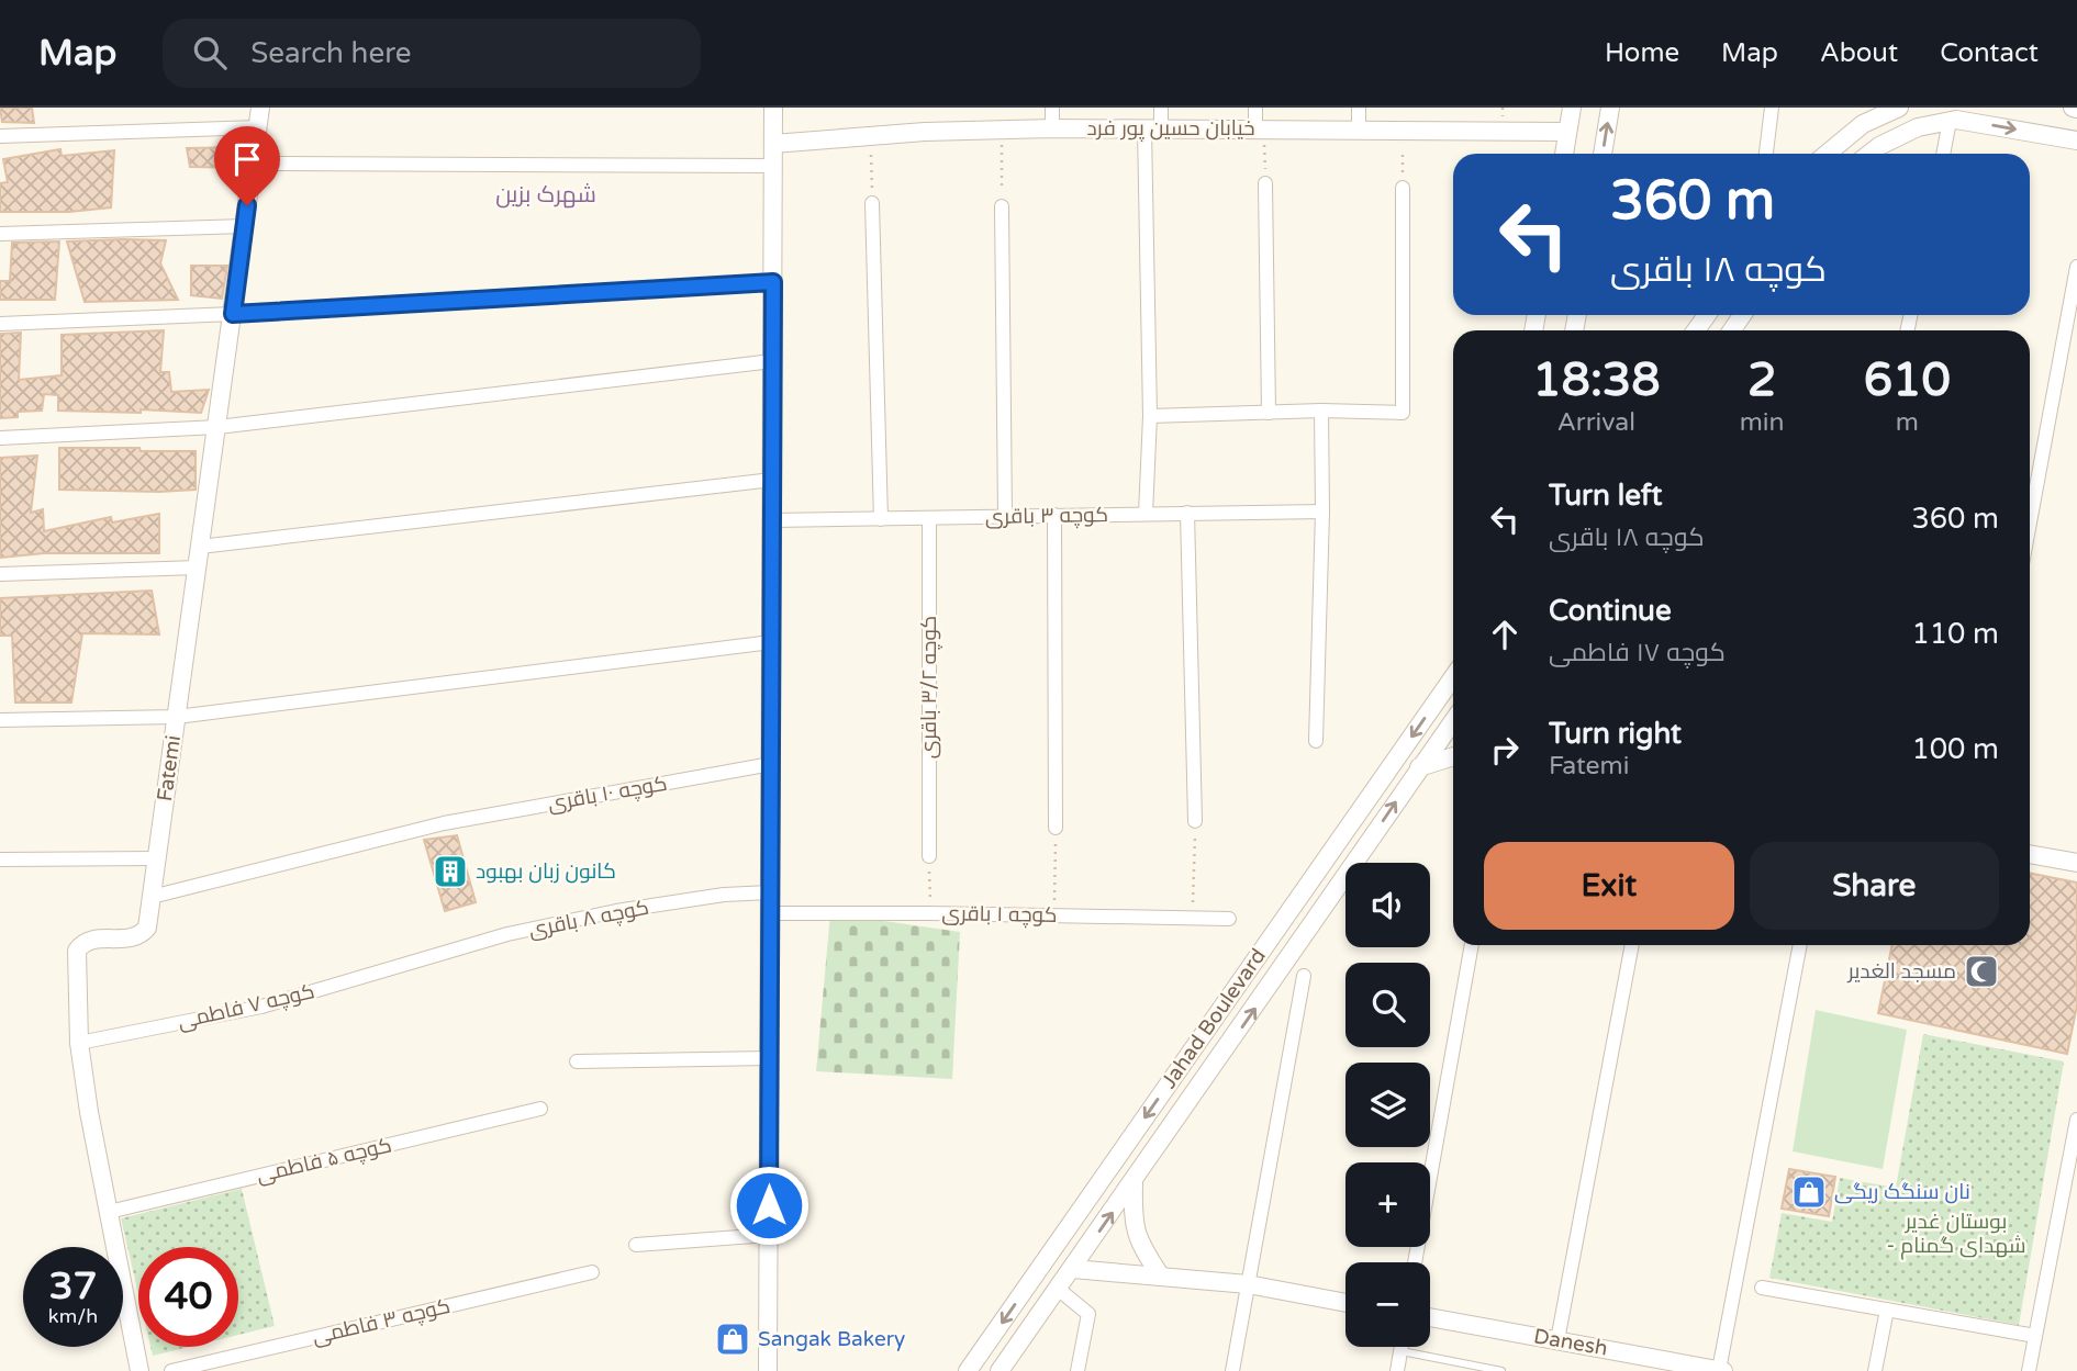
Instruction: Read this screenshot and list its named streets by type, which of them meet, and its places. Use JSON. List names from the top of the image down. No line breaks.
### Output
{"streets":{"street":["خیابان حسین پور فرد","کوچه ۳ باقری","کوچه ۳/۲ باقری","Fatemi","کوچه ۱۰ باقری","کوچه ۱ باقری","کوچه ۸ باقری","کوچه ۷ فاطمی","Jahad Boulevard","کوچه ۵ فاطمی","کوچه ۳ فاطمی","Danesh"]},"crossings":[["کوچه ۳ باقری","کوچه ۳/۲ باقری"],["Fatemi","کوچه ۱۰ باقری"],["Fatemi","کوچه ۷ فاطمی"],["Fatemi","کوچه ۵ فاطمی"],["کوچه ۸ باقری","کوچه ۷ فاطمی"]],"districts":["شهرک بزین"],"parks":["بوستان غدیر - شهدای گمنام"],"places":{"building":["کانون زبان بهبود"],"mosque":["مسجد الغدیر"],"shop":["نان سنگک ریگی","Sangak Bakery"]},"page":{"header":"Map","search":"Search here","nav":["Home","Map","About","Contact"],"turn":["360 m","کوچه ۱۸ باقری"],"eta":["18:38","Arrival","2","min","610","m"],"list":[{"name":"Turn left","note":"کوچه ۱۸ باقری","value":"360 m"},{"name":"Continue","note":"کوچه ۱۷ فاطمی","value":"110 m"},{"name":"Turn right","note":"Fatemi","value":"100 m"}],"buttons":["Exit","Share"],"map_buttons":["+","−"],"speed":"37 km/h","limit":"40"}}
